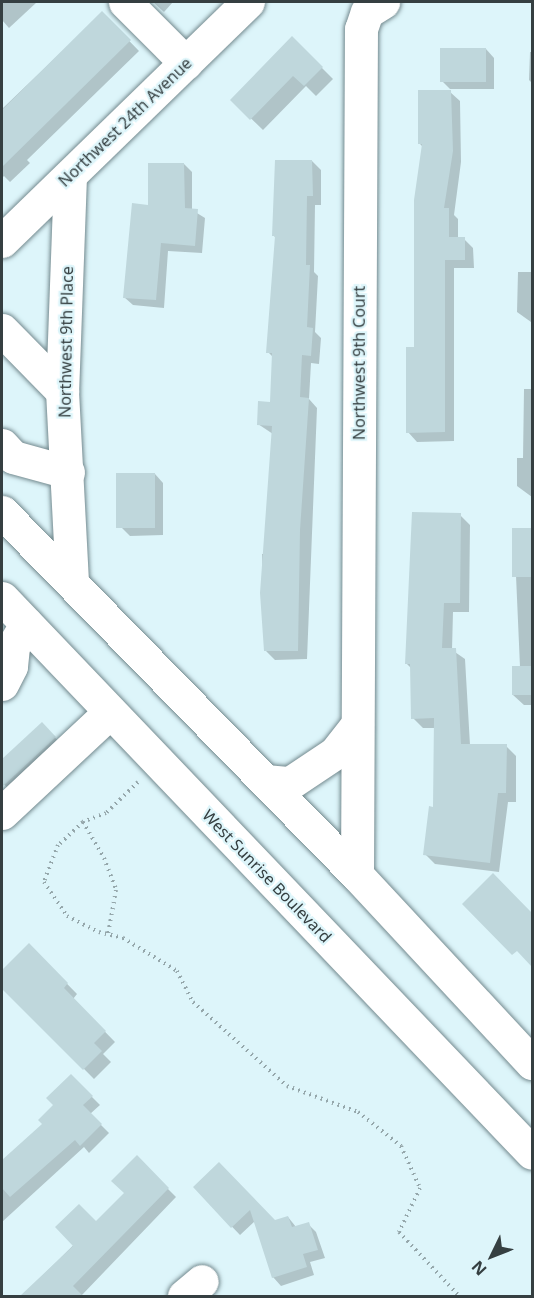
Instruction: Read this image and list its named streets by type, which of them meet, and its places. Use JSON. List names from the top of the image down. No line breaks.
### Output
{"streets":{"street":["Northwest 24th Avenue","Northwest 9th Place","Northwest 9th Court","West Sunrise Boulevard"]},"crossings":[["Northwest 24th Avenue","Northwest 9th Place"]],"north":"bottom left"}
